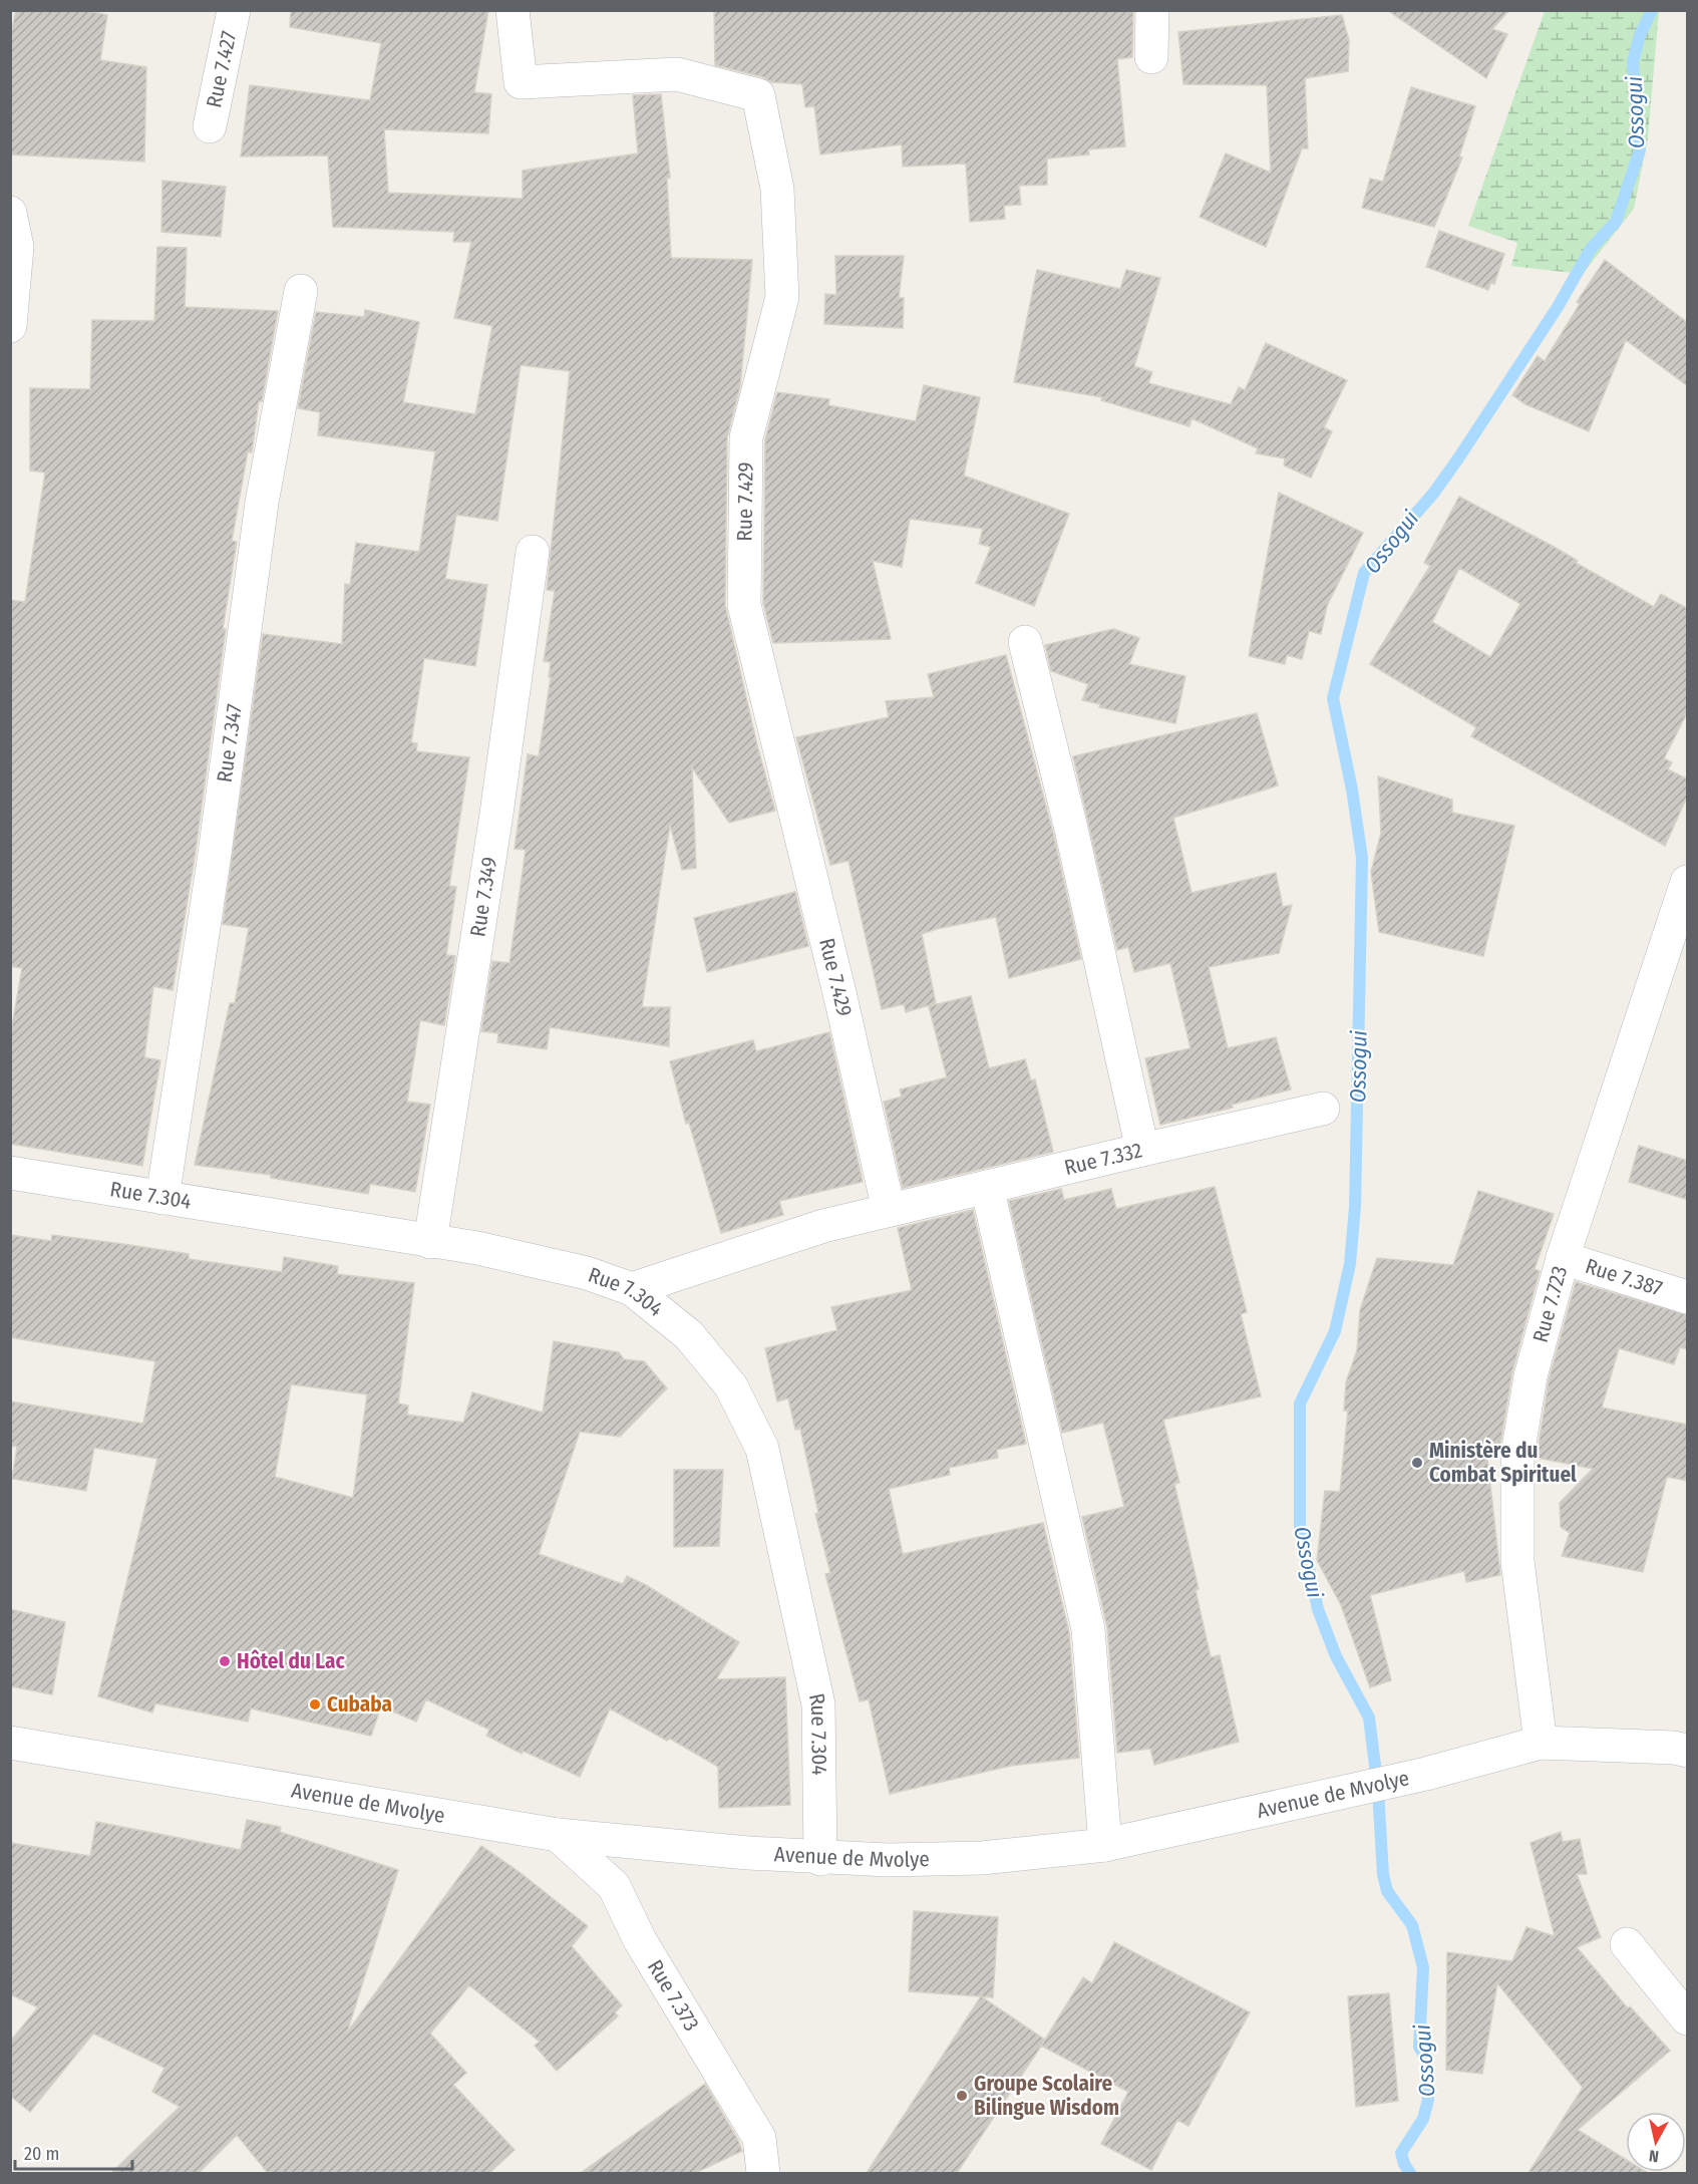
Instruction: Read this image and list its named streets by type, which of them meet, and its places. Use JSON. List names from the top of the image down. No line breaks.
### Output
{"streets":{"street":["Rue 7.427","Rue 7.429","Rue 7.347","Rue 7.349","Rue 7.332","Rue 7.304","Rue 7.387","Rue 7.723","Avenue de Mvolye","Rue 7.373"]},"crossings":[["Rue 7.429","Rue 7.332"],["Rue 7.347","Rue 7.304"],["Rue 7.349","Rue 7.304"],["Rue 7.332","Rue 7.304"],["Rue 7.304","Avenue de Mvolye"],["Rue 7.387","Rue 7.723"],["Rue 7.723","Avenue de Mvolye"],["Avenue de Mvolye","Rue 7.373"]],"water":["Ossogui"],"places":["Ministère du Combat Spirituel","Hôtel du Lac","Cubaba","Groupe Scolaire Bilingue Wisdom"],"scale_bar":"20 m","north":"bottom"}
